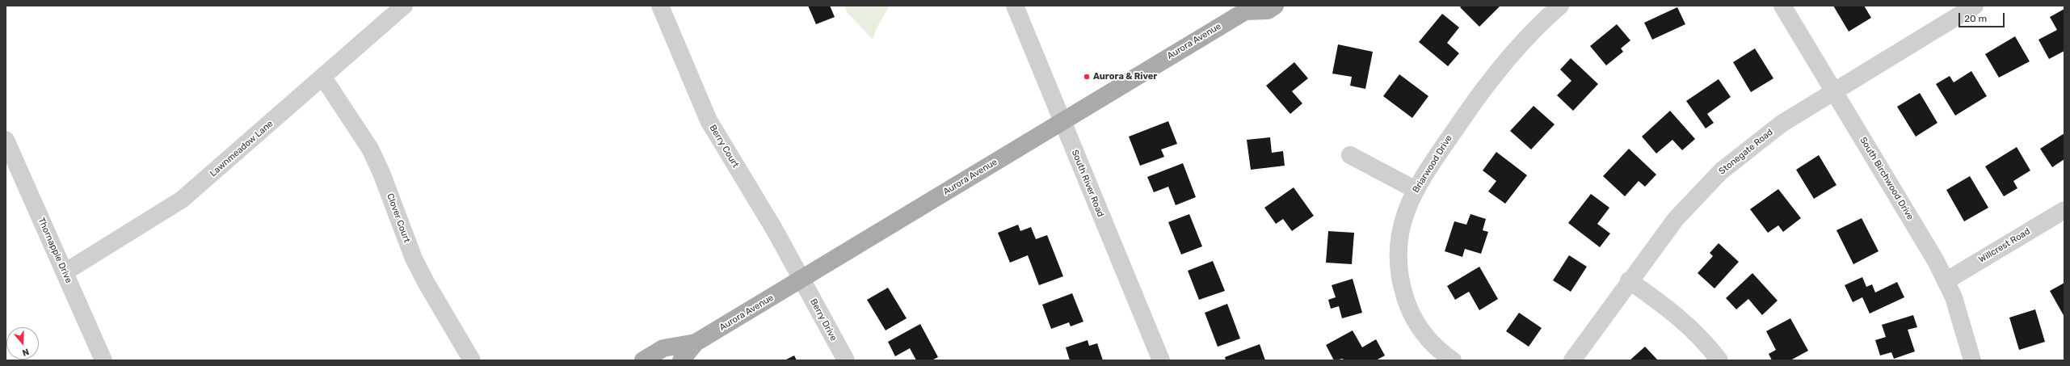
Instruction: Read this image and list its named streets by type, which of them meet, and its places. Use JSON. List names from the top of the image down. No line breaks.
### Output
{"streets":{"main road":["Aurora Avenue"],"street":["Berry Court","Lawnmeadow Lane","Stonegate Road","Briarwood Drive","South Birchwood Drive","South River Road","Clover Court","Willcrest Road","Thornapple Drive","Berry Drive"]},"crossings":[["Aurora Avenue","Berry Court"],["Aurora Avenue","South River Road"],["Aurora Avenue","Berry Drive"],["Berry Court","Berry Drive"],["Lawnmeadow Lane","Clover Court"],["Lawnmeadow Lane","Thornapple Drive"],["Stonegate Road","South Birchwood Drive"],["South Birchwood Drive","Willcrest Road"]],"places":["Aurora & River"],"scale_bar":"20 m","north":"bottom"}
